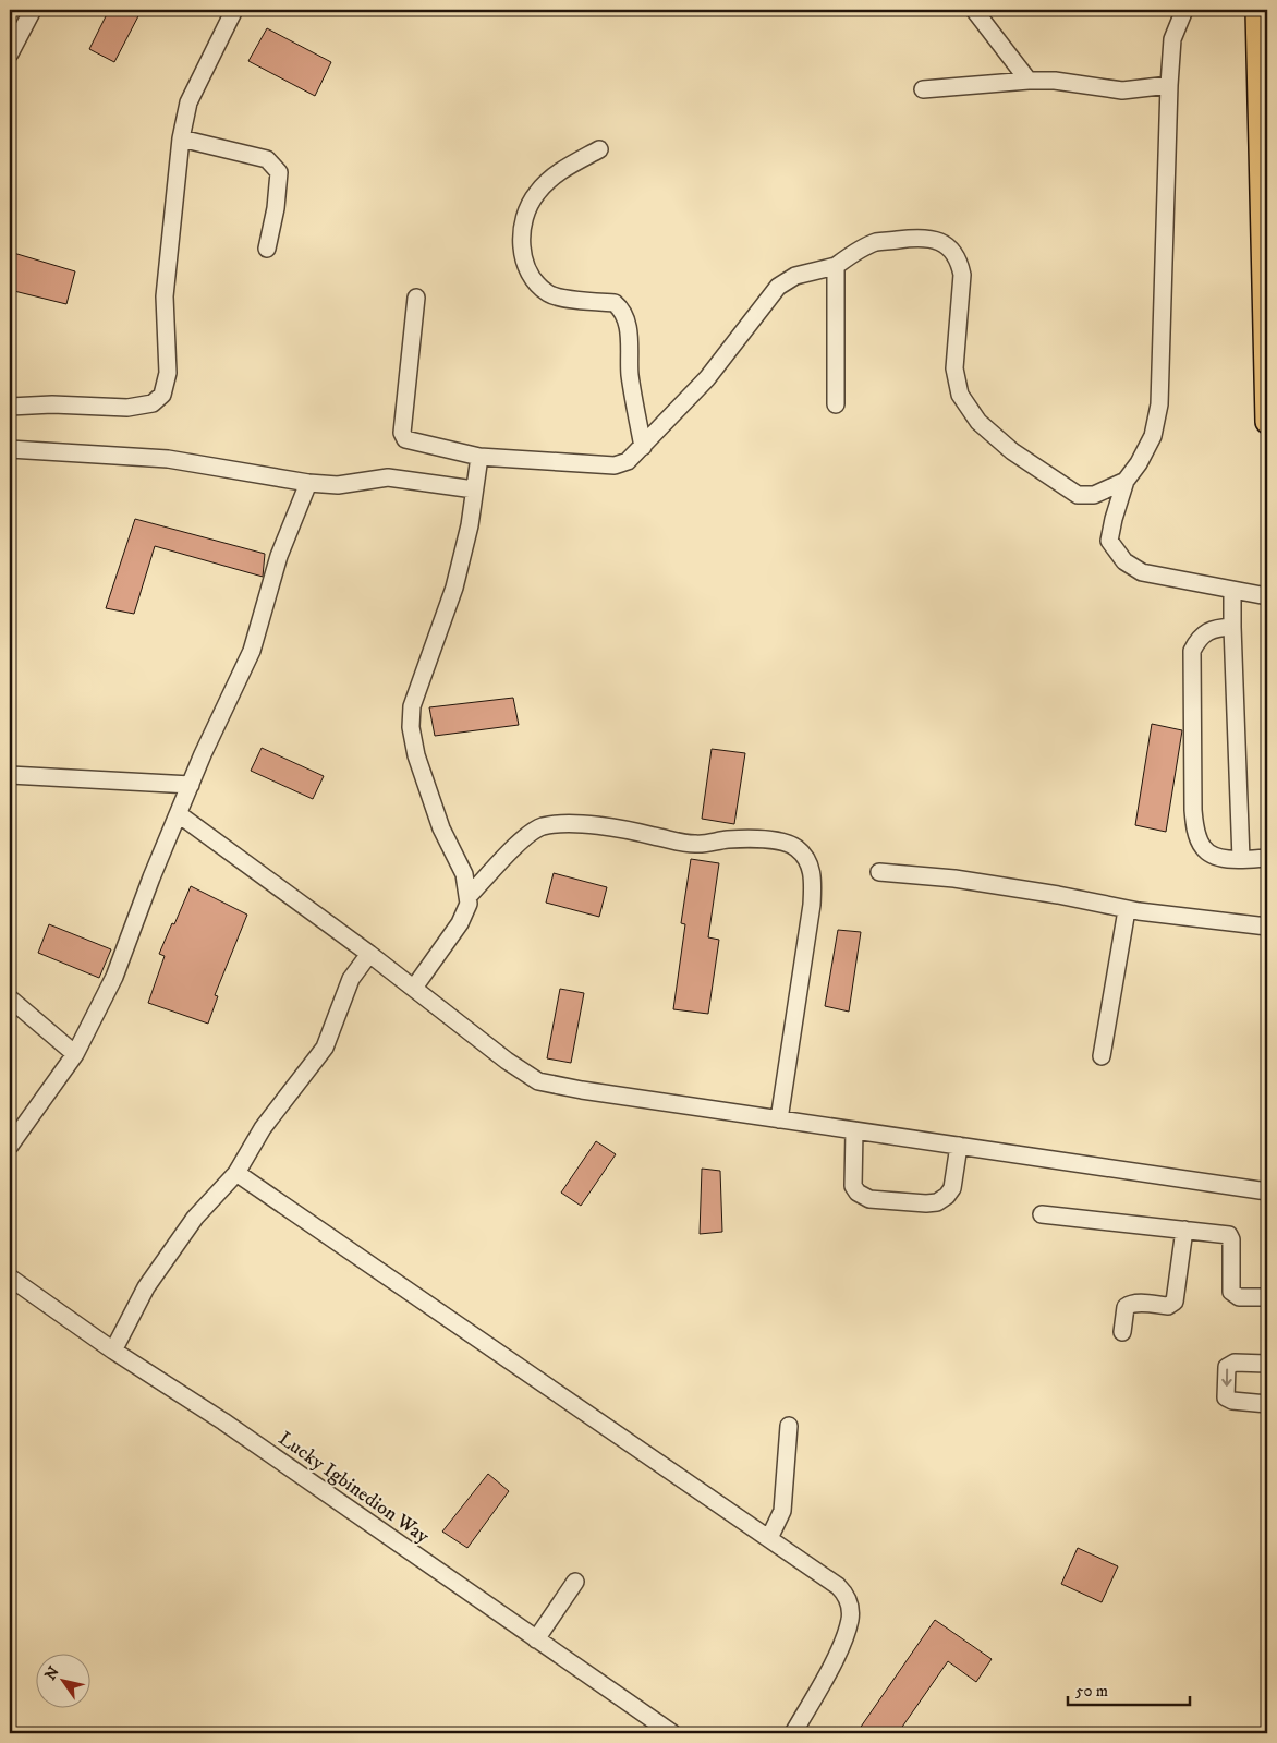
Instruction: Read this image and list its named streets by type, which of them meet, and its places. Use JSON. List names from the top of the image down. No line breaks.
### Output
{"streets":{"street":["Lucky Igbinedion Way"]},"scale_bar":"50 m","north":"top left"}
